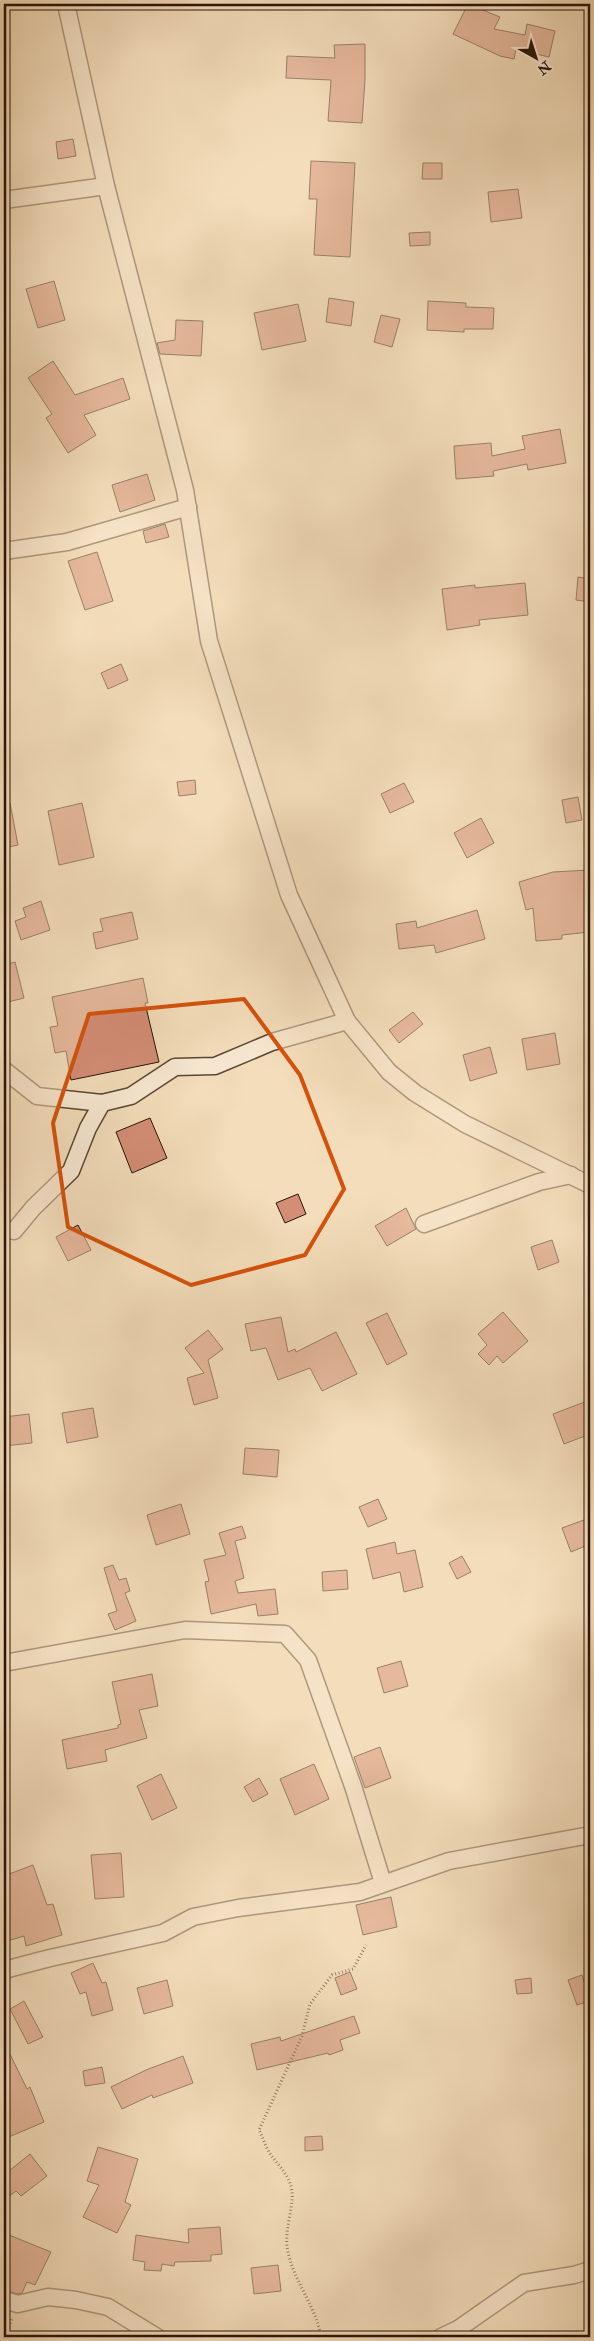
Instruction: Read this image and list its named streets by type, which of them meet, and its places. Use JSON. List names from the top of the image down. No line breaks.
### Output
{"north":"bottom right"}
